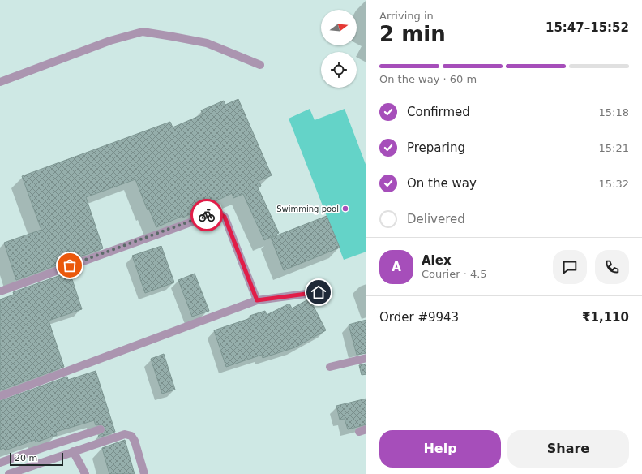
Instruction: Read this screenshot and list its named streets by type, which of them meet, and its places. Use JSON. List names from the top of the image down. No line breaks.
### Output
{"places":["Swimming pool"],"scale_bar":"20 m","north":"right","page":{"heading":["2 min","Arriving in","15:47–15:52"],"panel":["Alex","Courier · 4.5","Order #9943","₹1,110"],"bar":"On the way · 60 m","list":[["Confirmed","15:18"],["Preparing","15:21"],["On the way","15:32"],"Delivered"],"round":"A","buttons":["Help","Share"],"scale":"20 m"}}
